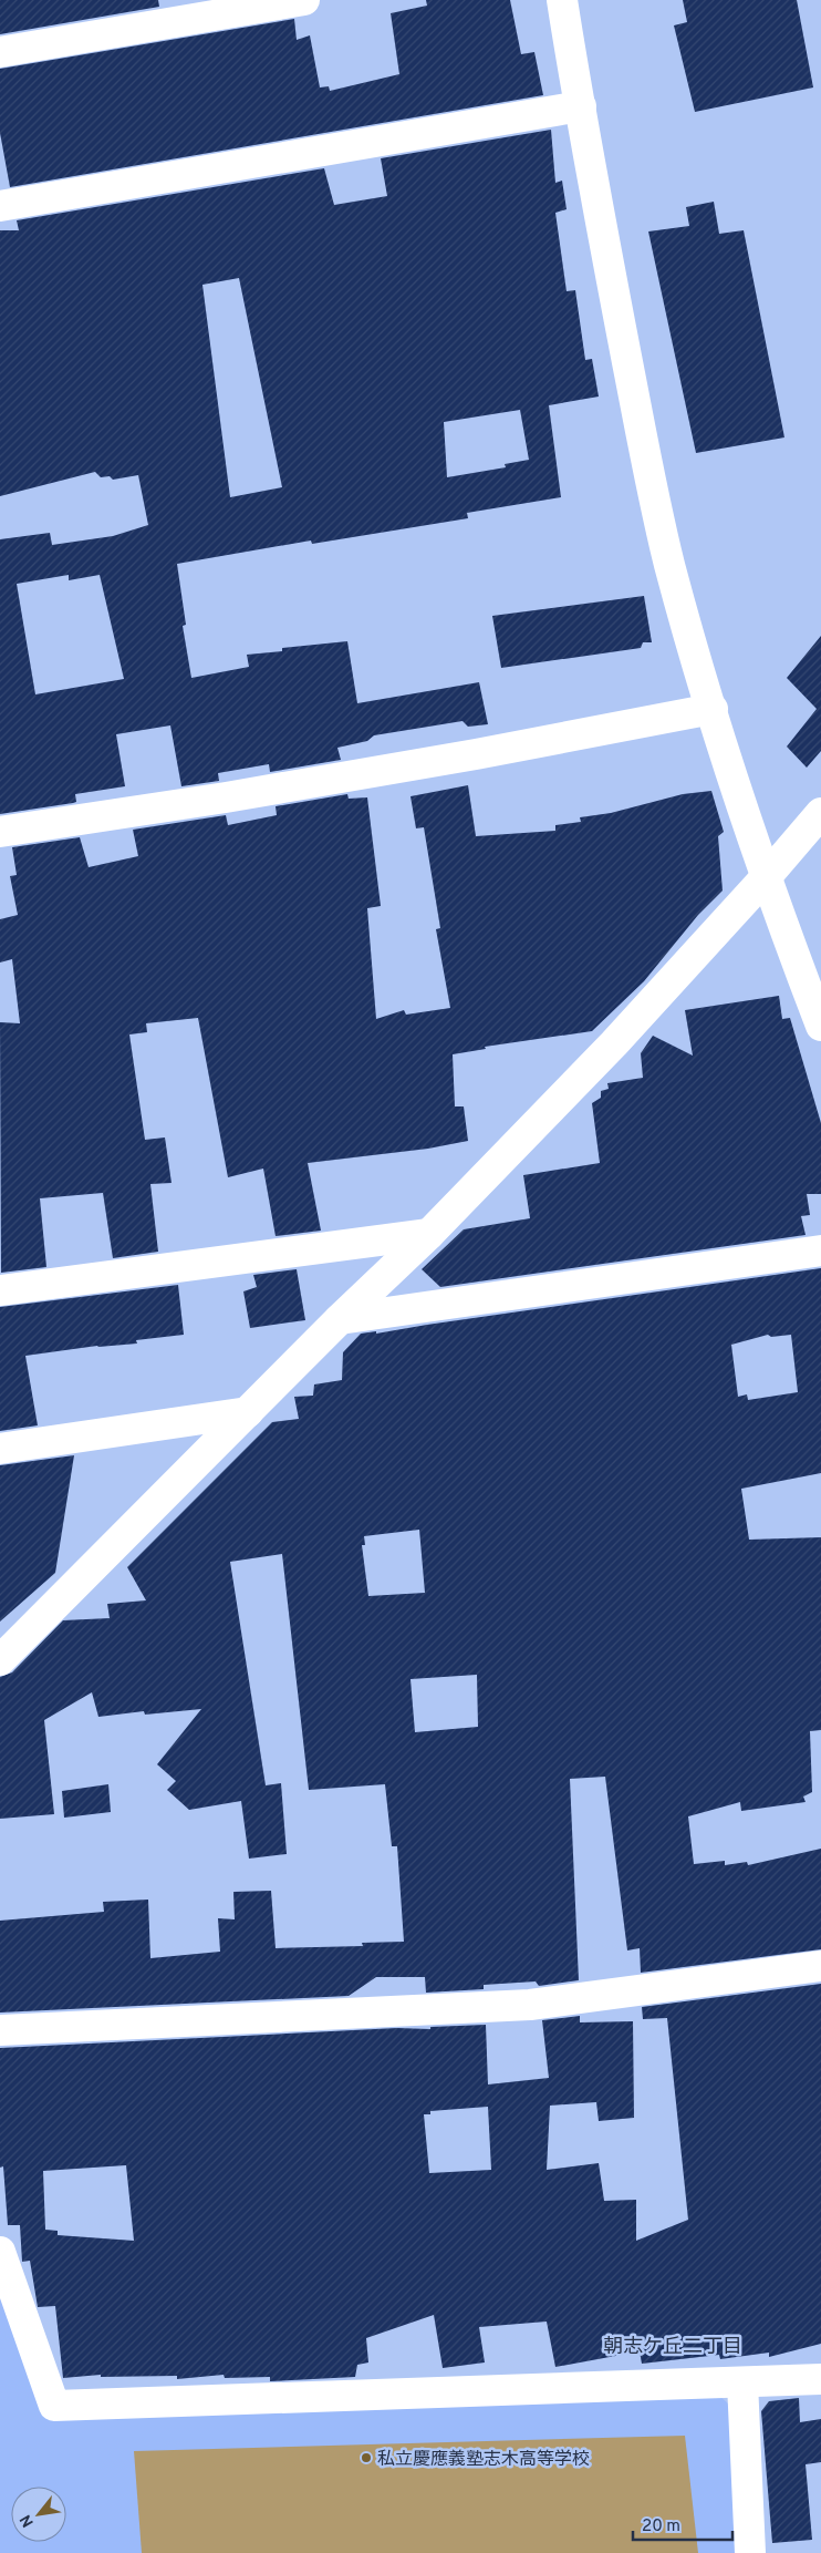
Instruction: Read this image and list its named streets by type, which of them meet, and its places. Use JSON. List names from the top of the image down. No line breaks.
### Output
{"districts":["朝志ケ丘二丁目"],"places":["私立慶應義塾志木高等学校"],"scale_bar":"20 m","north":"bottom left"}
